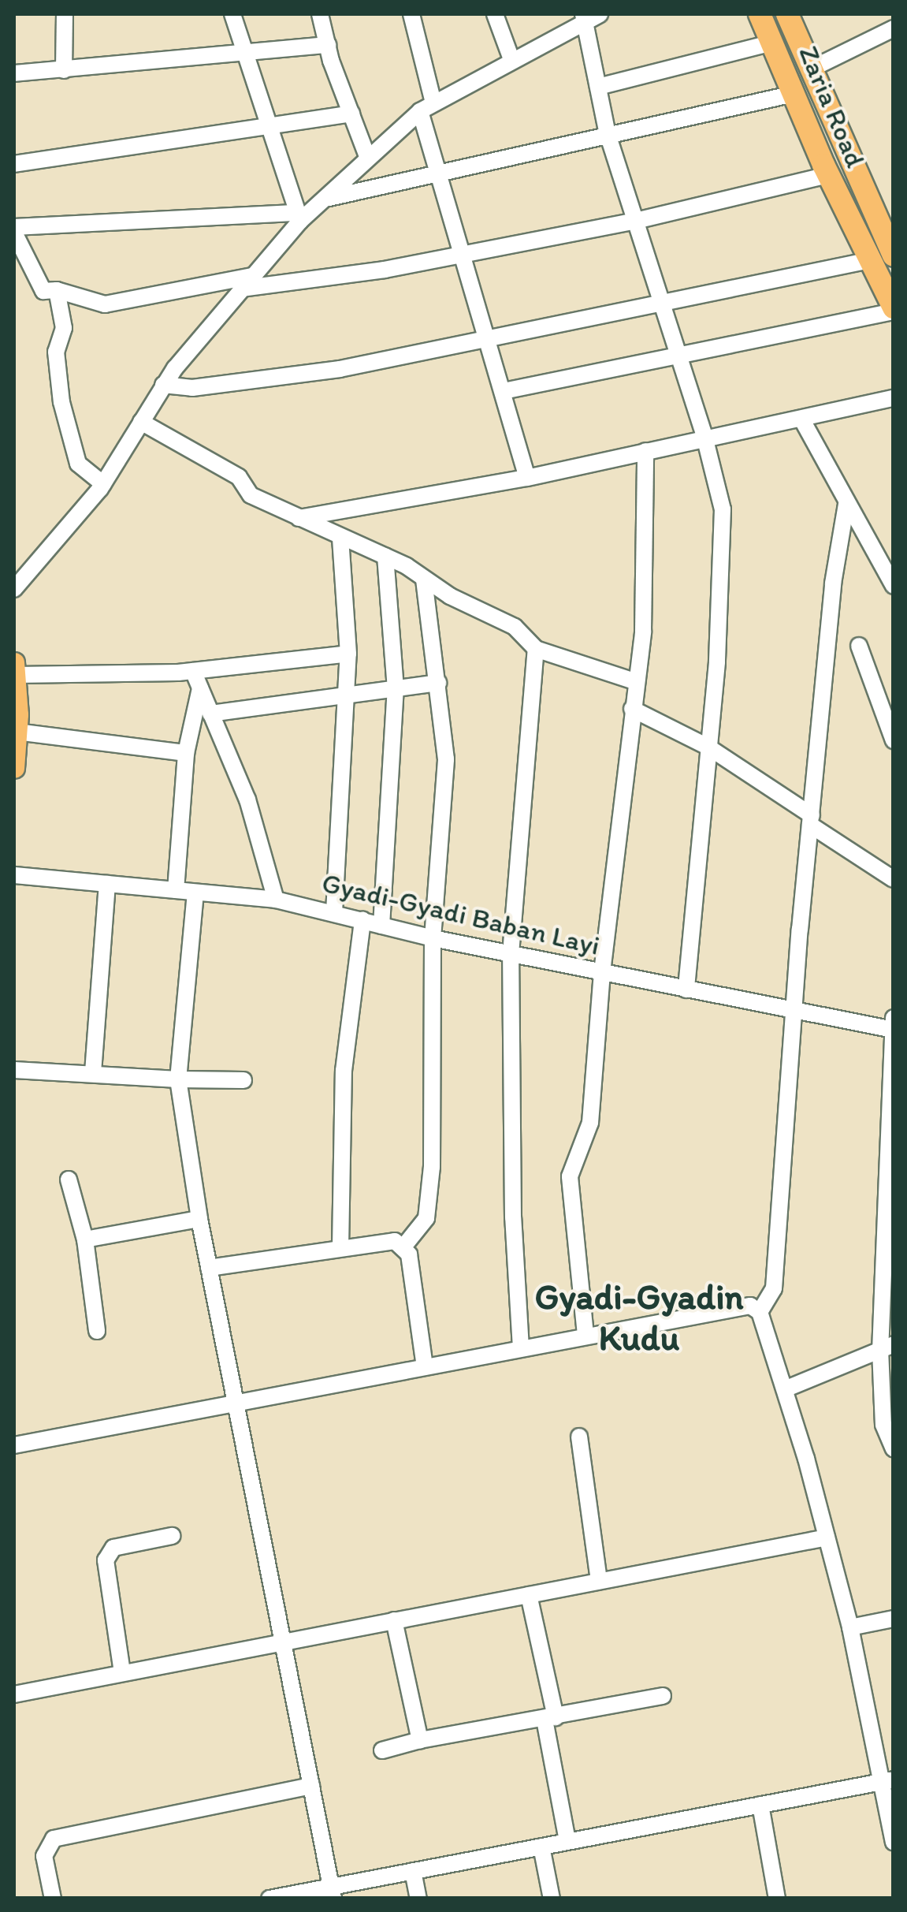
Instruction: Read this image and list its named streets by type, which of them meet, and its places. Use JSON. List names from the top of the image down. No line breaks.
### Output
{"streets":{"highway":["Zaria Road"],"street":["Gyadi-Gyadi Baban Layi"]},"districts":["Gyadi-Gyadin Kudu"]}
